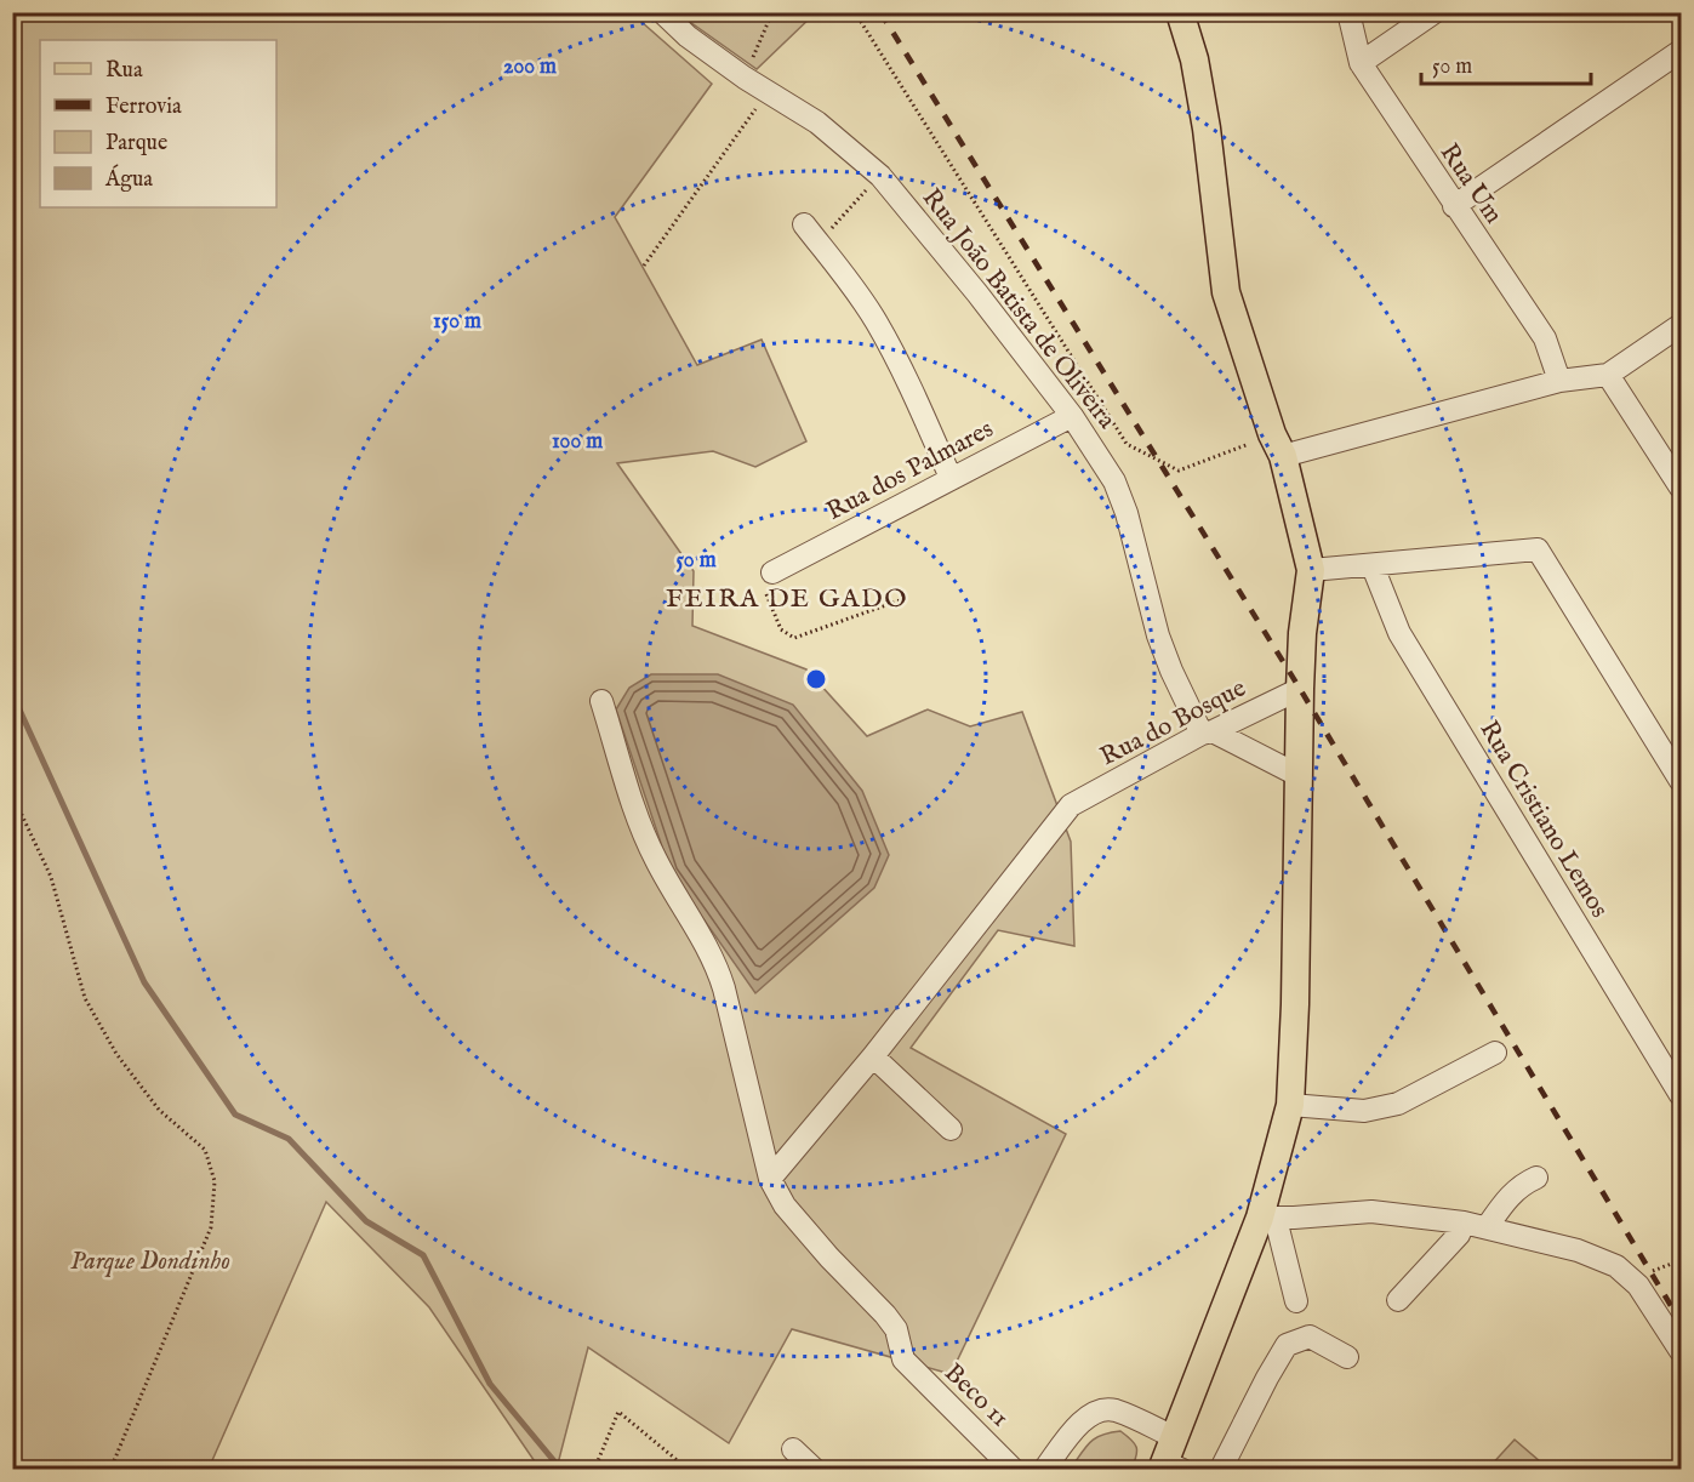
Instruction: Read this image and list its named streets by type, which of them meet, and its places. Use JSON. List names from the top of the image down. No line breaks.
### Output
{"streets":{"street":["Rua Um","Rua João Batista de Oliveira","Rua dos Palmares","Rua do Bosque","Rua Cristiano Lemos","Beco 11"]},"crossings":[["Rua João Batista de Oliveira","Rua dos Palmares"],["Rua João Batista de Oliveira","Rua do Bosque"]],"districts":["FEIRA DE GADO"],"parks":["Parque Dondinho"],"legend":["Rua","Ferrovia","Parque","Água"],"scale_bar":"50 m","rings":["200 m","150 m","100 m","50 m"]}
